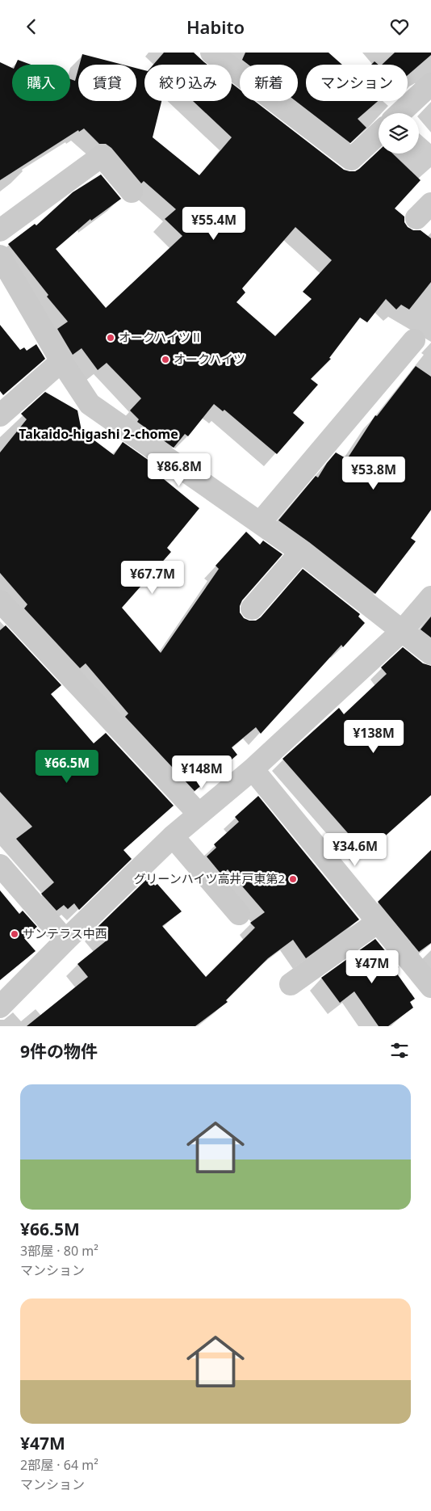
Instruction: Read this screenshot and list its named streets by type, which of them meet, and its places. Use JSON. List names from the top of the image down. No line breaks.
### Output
{"districts":["Takaido-higashi 2-chome"],"places":["オークハイツⅡ","オークハイツ","グリーンハイツ高井戸東第2","サンテラス中西"],"page":{"header":"Habito","chip":["購入","賃貸","絞り込み","新着","マンション"],"price":["¥55.4M","¥86.8M","¥53.8M","¥67.7M","¥138M","¥66.5M","¥148M","¥34.6M","¥47M"],"heading":"9件の物件","list":[{"name":"¥66.5M","note":"3部屋 · 80 m² · マンション"},{"name":"¥47M","note":"2部屋 · 64 m² · マンション"}]}}
